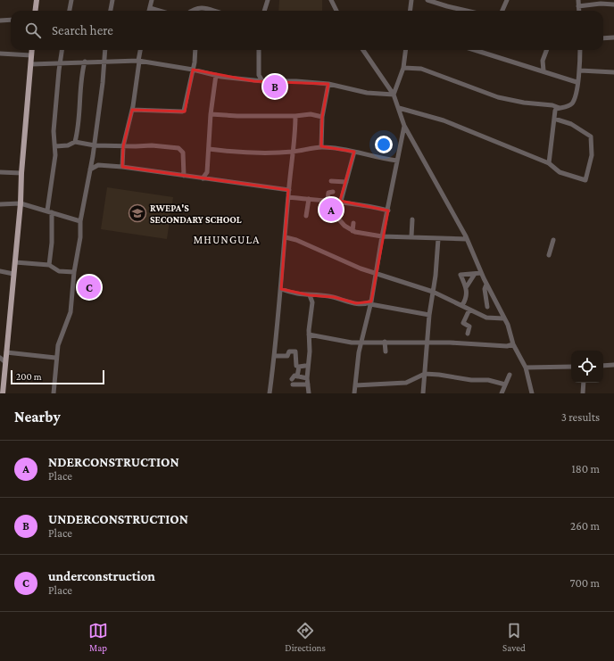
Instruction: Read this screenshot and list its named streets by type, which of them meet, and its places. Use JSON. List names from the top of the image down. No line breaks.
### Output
{"districts":["MHUNGULA"],"places":{"school or university":["RWEPA'S SECONDARY SCHOOL"]},"scale_bar":"200 m","page":{"search":"Search here","pins":["B","A","C"],"scale":"200 m","heading":["Nearby","3 results"],"list":[{"mark":"A","name":"NDERCONSTRUCTION","note":"Place","value":"180 m"},{"mark":"B","name":"UNDERCONSTRUCTION","note":"Place","value":"260 m"},{"mark":"C","name":"underconstruction","note":"Place","value":"700 m"}],"nav":["Map","Directions","Saved"]}}
